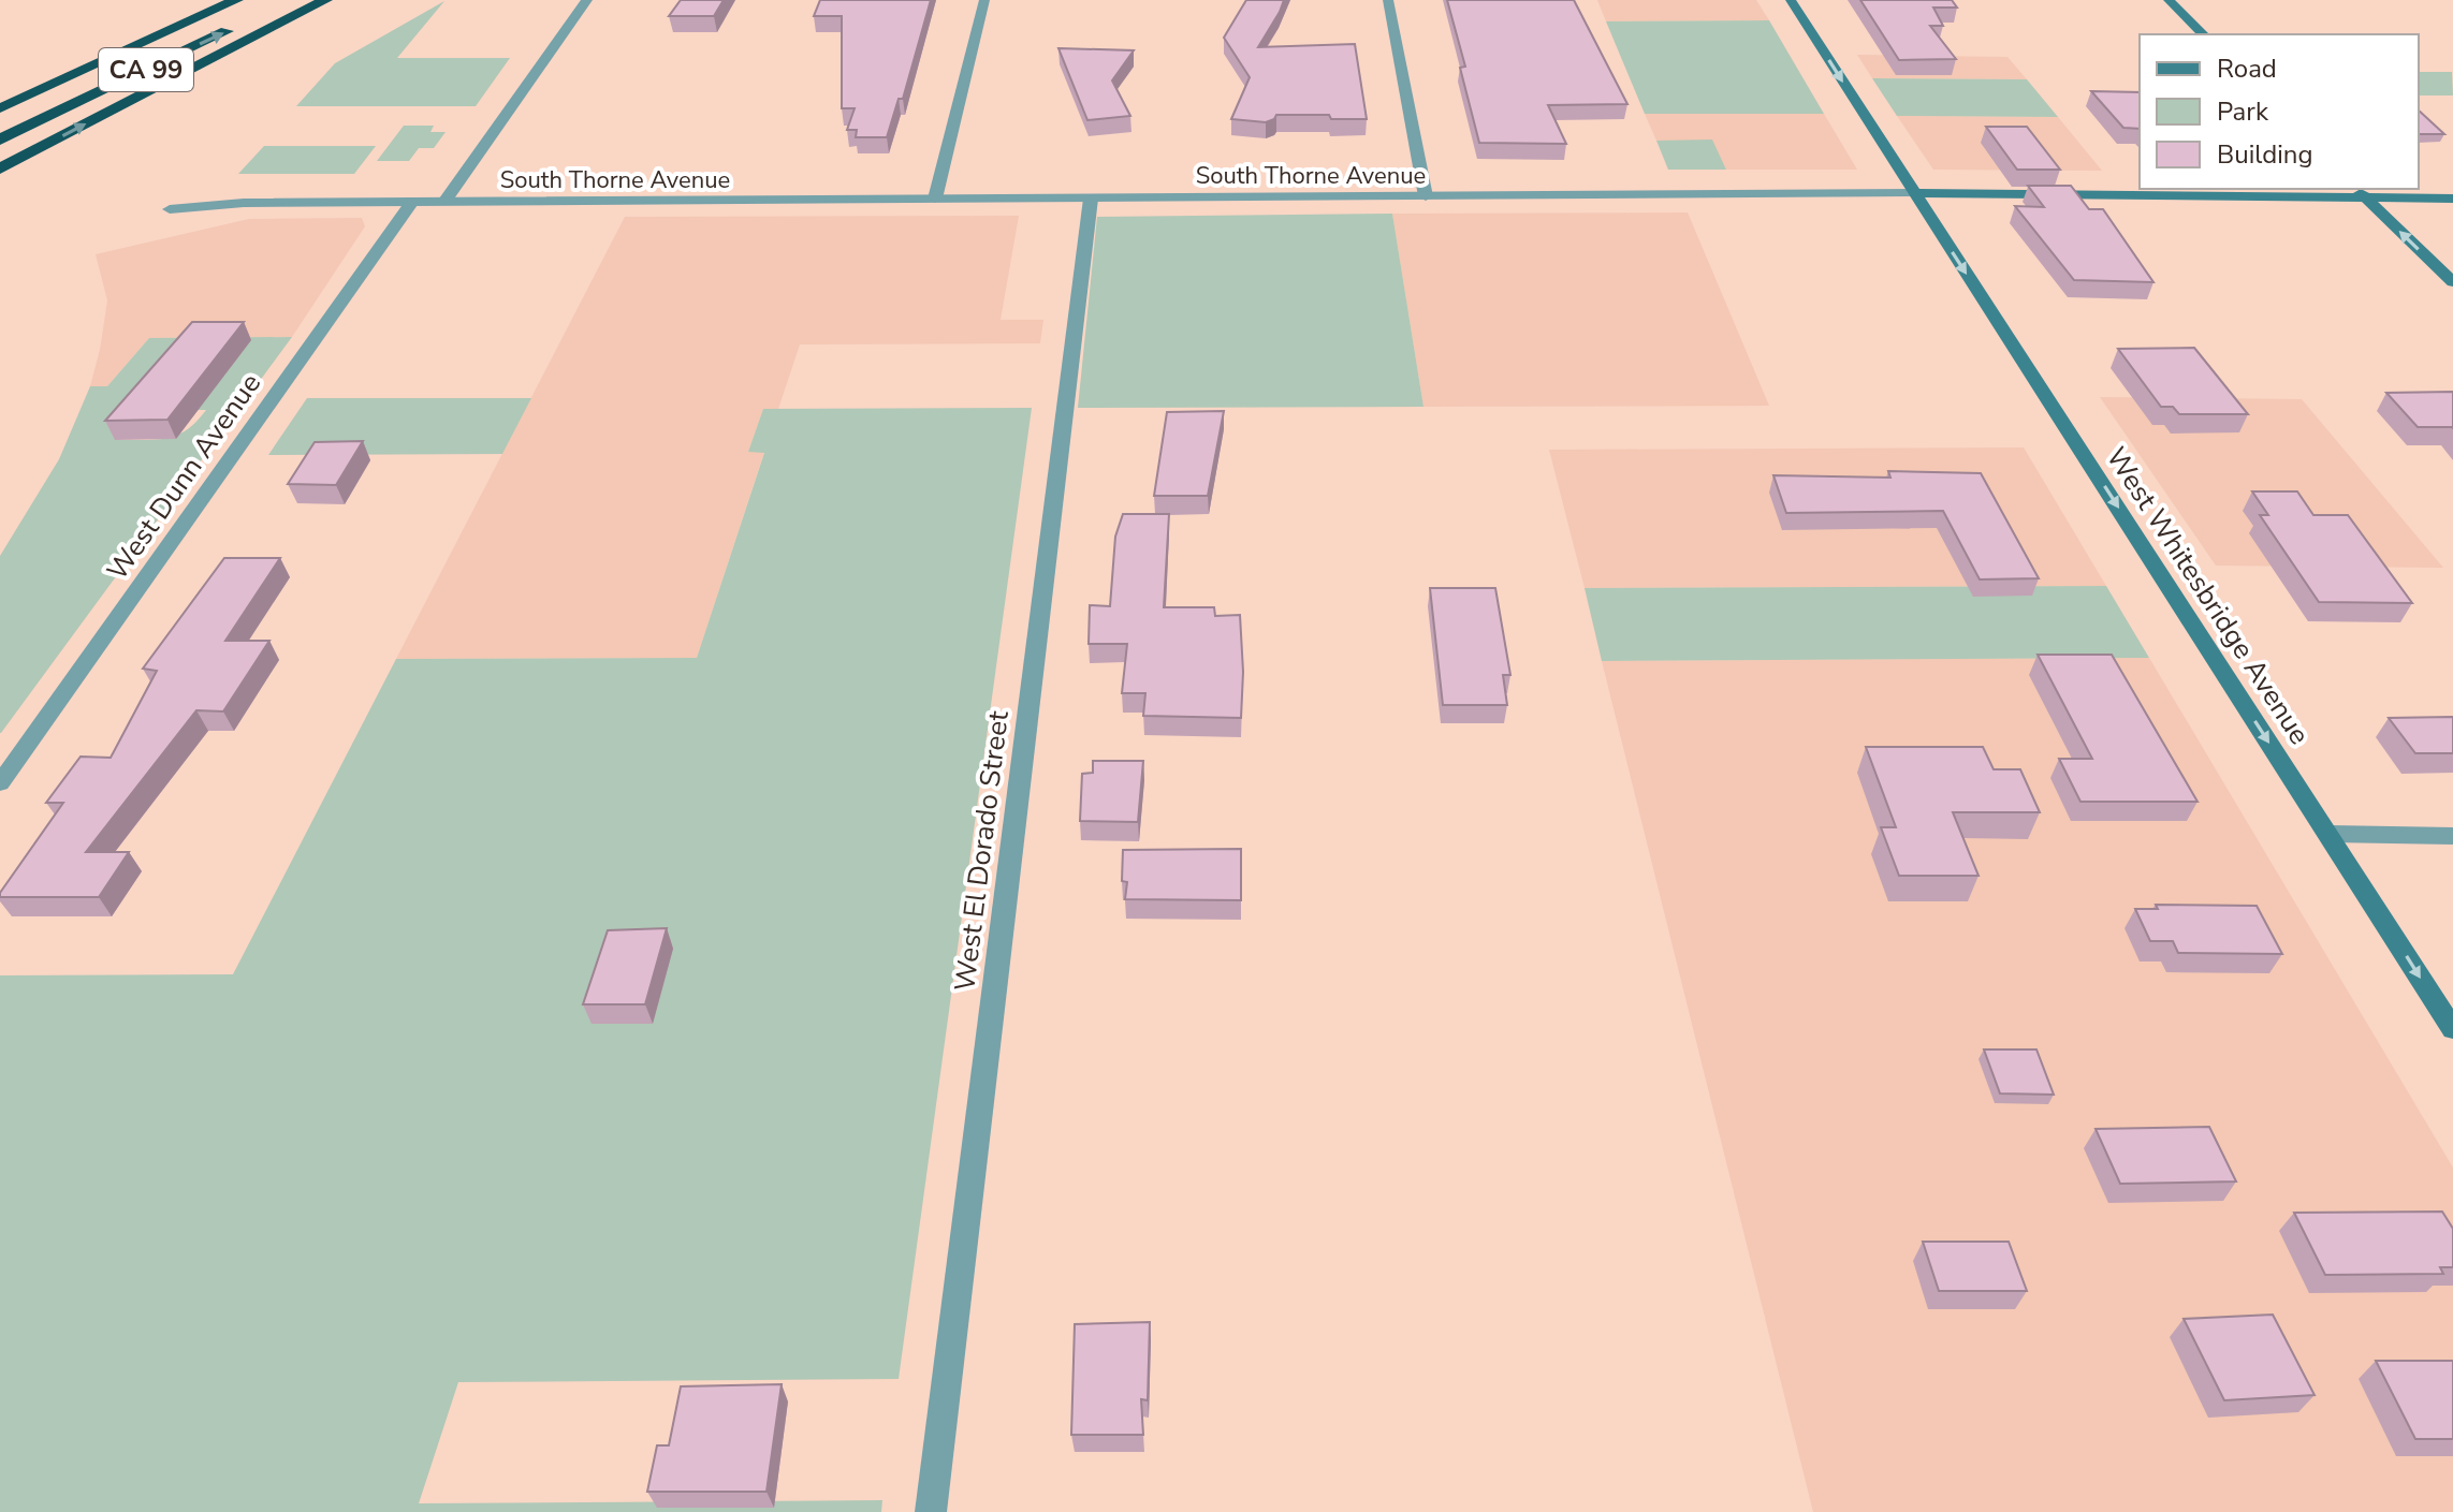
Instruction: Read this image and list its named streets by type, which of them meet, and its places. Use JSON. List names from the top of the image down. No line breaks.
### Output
{"streets":{"highway":["CA 99"],"main road":["South Thorne Avenue","West Whitesbridge Avenue"],"street":["West Dunn Avenue","West El Dorado Street"]},"crossings":[["South Thorne Avenue","West Dunn Avenue"],["South Thorne Avenue","West Whitesbridge Avenue"],["South Thorne Avenue","West El Dorado Street"]],"one_way":["West Whitesbridge Avenue"],"legend":["Road","Park","Building"]}
